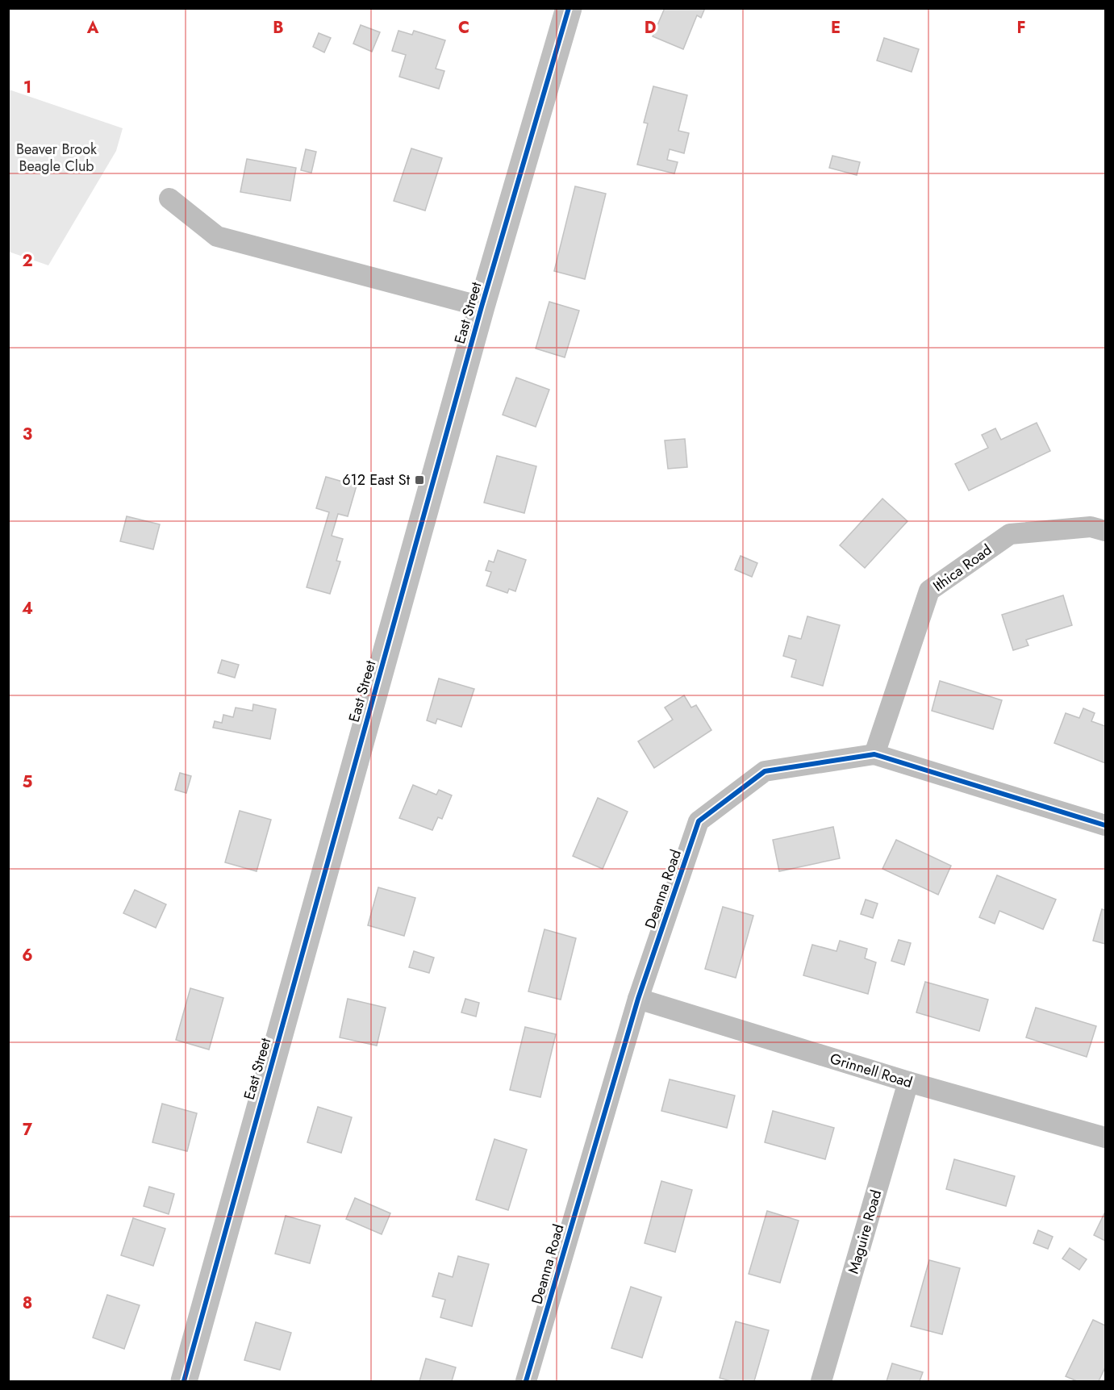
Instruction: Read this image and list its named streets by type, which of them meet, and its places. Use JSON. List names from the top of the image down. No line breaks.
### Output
{"streets":{"street":["East Street","Ithica Road","Deanna Road","Grinnell Road","Maguire Road"]},"crossings":[["Ithica Road","Deanna Road"],["Deanna Road","Grinnell Road"],["Grinnell Road","Maguire Road"]],"parks":["Beaver Brook Beagle Club"],"places":{"transit":["612 East St"]},"grid":{"columns":["A","B","C","D","E","F"],"rows":["1","2","3","4","5","6","7","8"]}}
